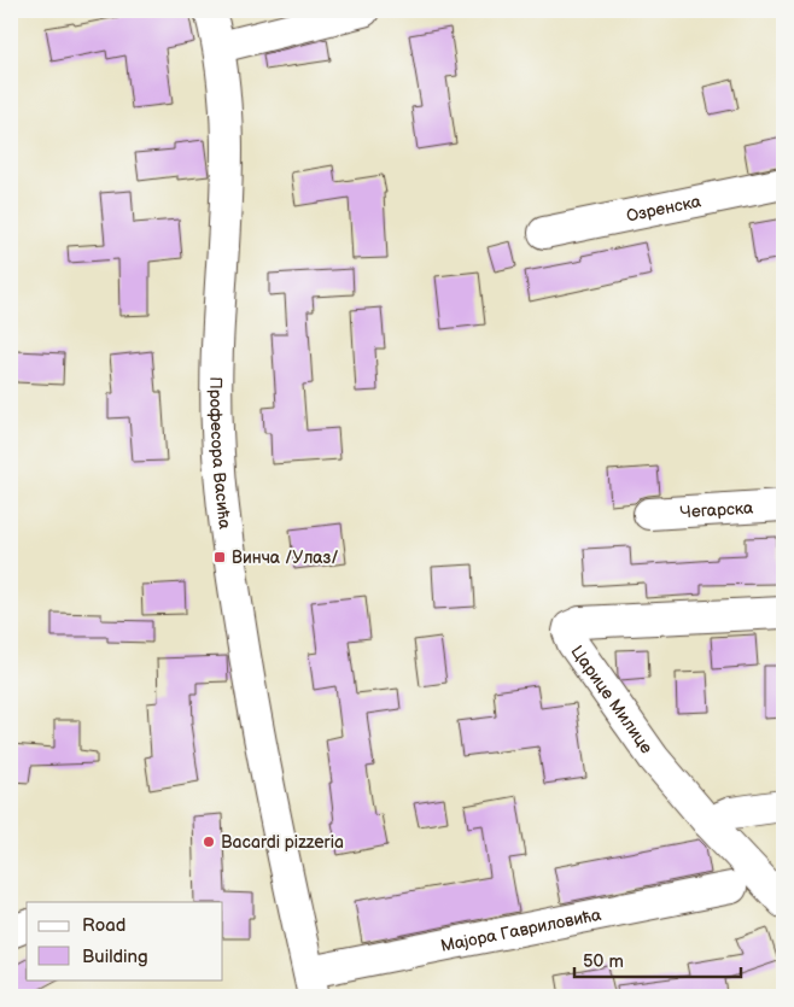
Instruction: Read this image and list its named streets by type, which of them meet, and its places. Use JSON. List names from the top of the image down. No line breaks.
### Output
{"streets":{"street":["Озренска","Професора Васића","Чегарска","Царице Милице","Мајора Гавриловића"]},"crossings":[["Професора Васића","Мајора Гавриловића"]],"places":{"transit":["Винча /Улаз/"],"other":["Bacardi pizzeria"]},"legend":["Road","Building"],"scale_bar":"50 m"}
